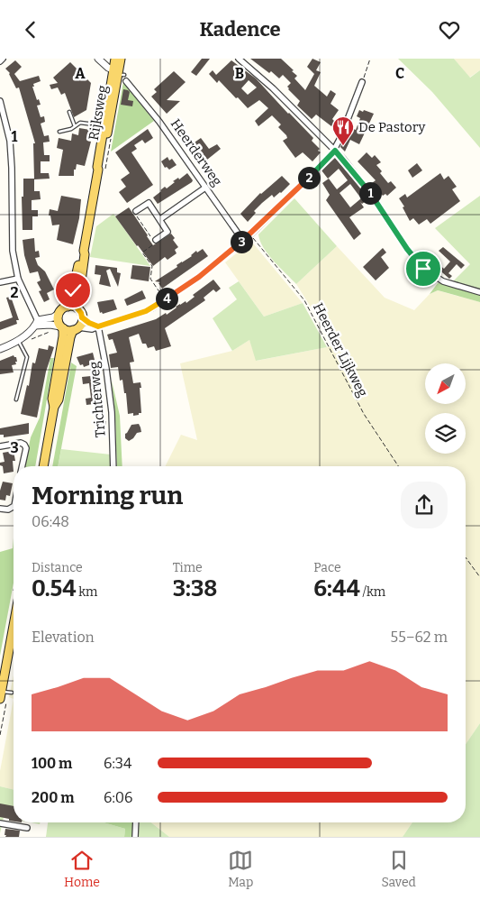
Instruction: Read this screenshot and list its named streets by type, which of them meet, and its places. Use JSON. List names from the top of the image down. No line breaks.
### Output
{"streets":{"main road":["Rijksweg"],"street":["Heerderweg","Trichterweg"],"path":["Heerder Lijkweg"]},"places":{"restaurant":["De Pastory"]},"north":"bottom left","page":{"header":"Kadence","pins":["2","1","3","4"],"heading":["Morning run","06:48"],"stats":[["Distance","0.54 km"],["Time","3:38"],["Pace","6:44 /km"]],"chart":["Elevation","55–62 m"],"list":[{"name":"100 m","note":"6:34"},{"name":"200 m","note":"6:06"}],"tabs":["Home","Map","Saved"]},"grid":{"columns":["A","B","C"],"rows":["1","2","3"]}}
